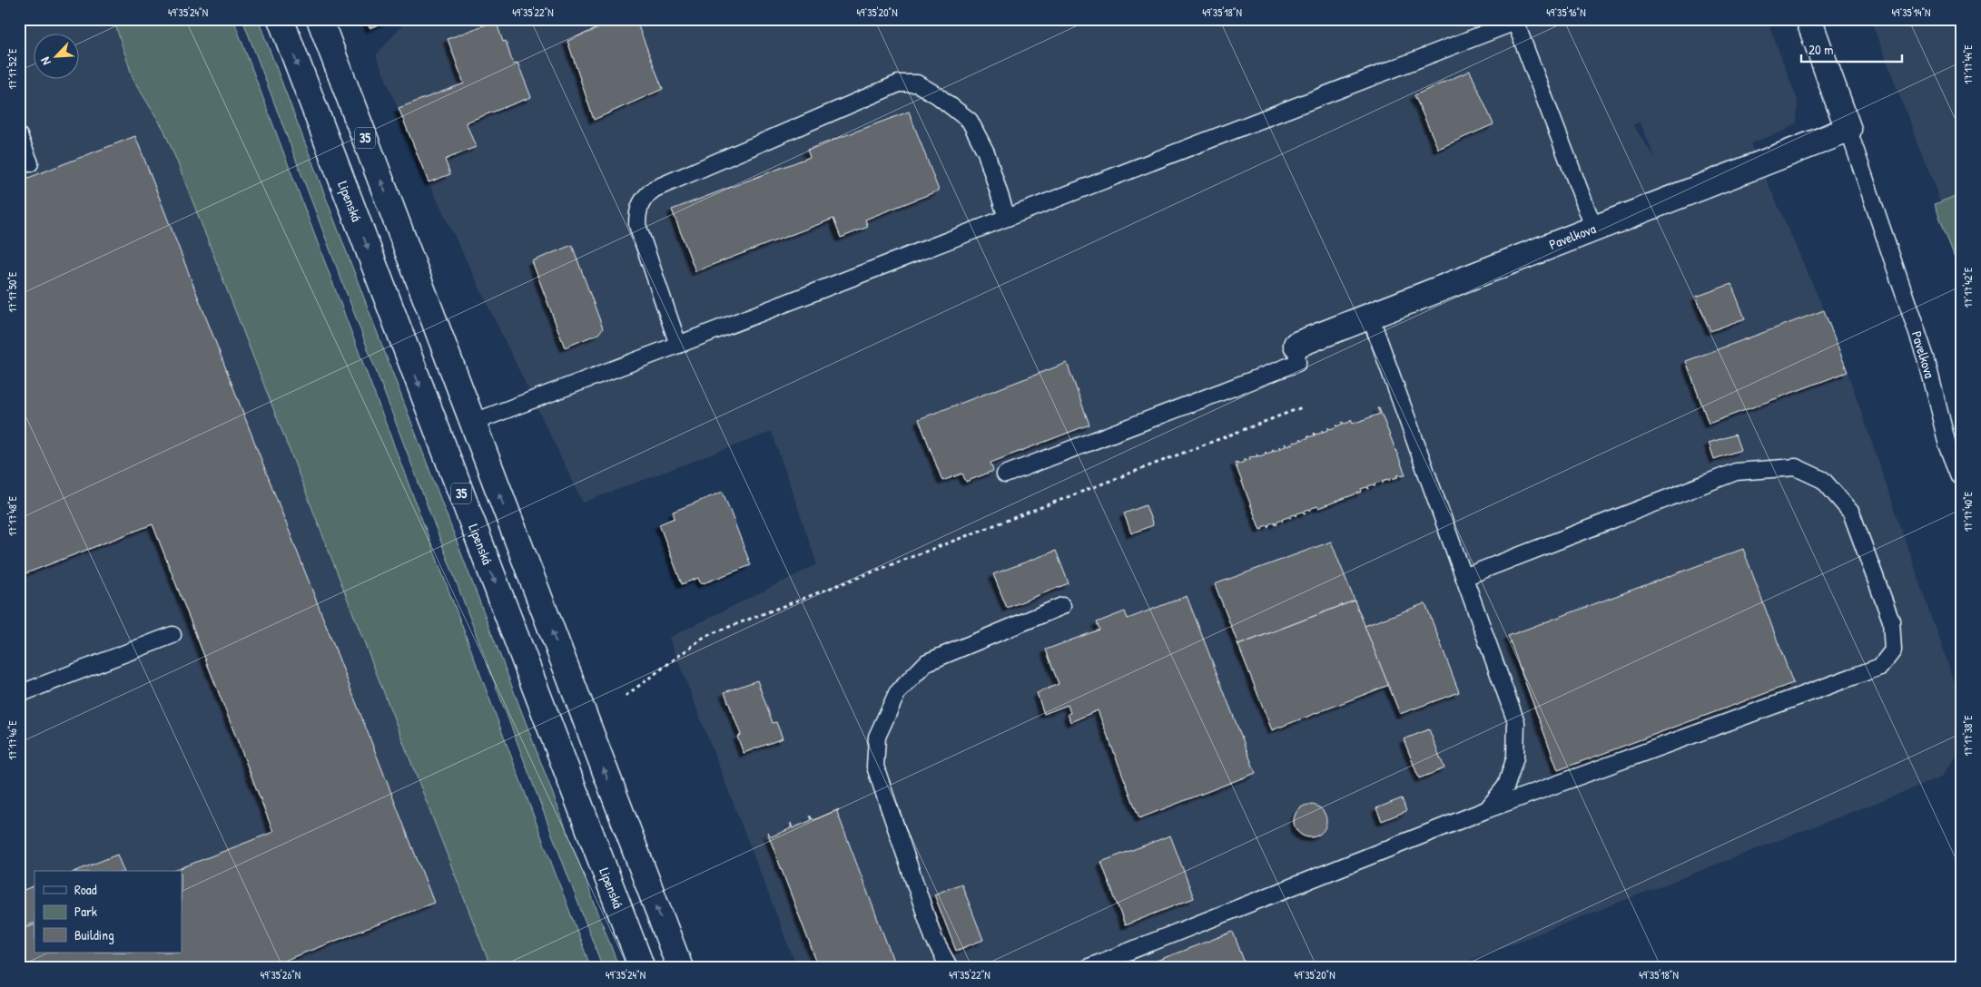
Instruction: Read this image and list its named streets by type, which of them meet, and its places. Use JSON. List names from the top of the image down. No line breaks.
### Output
{"streets":{"main road":["35","Lipenská","Pavelkova"]},"legend":["Road","Park","Building"],"scale_bar":"20 m","north":"bottom left","coordinates":["49°35'24\"N","49°35'22\"N","49°35'20\"N","49°35'18\"N","49°35'16\"N","49°35'14\"N","17°17'44\"E","17°17'52\"E","17°17'42\"E","17°17'50\"E","17°17'40\"E","17°17'48\"E","17°17'38\"E","17°17'46\"E","49°35'26\"N"]}
